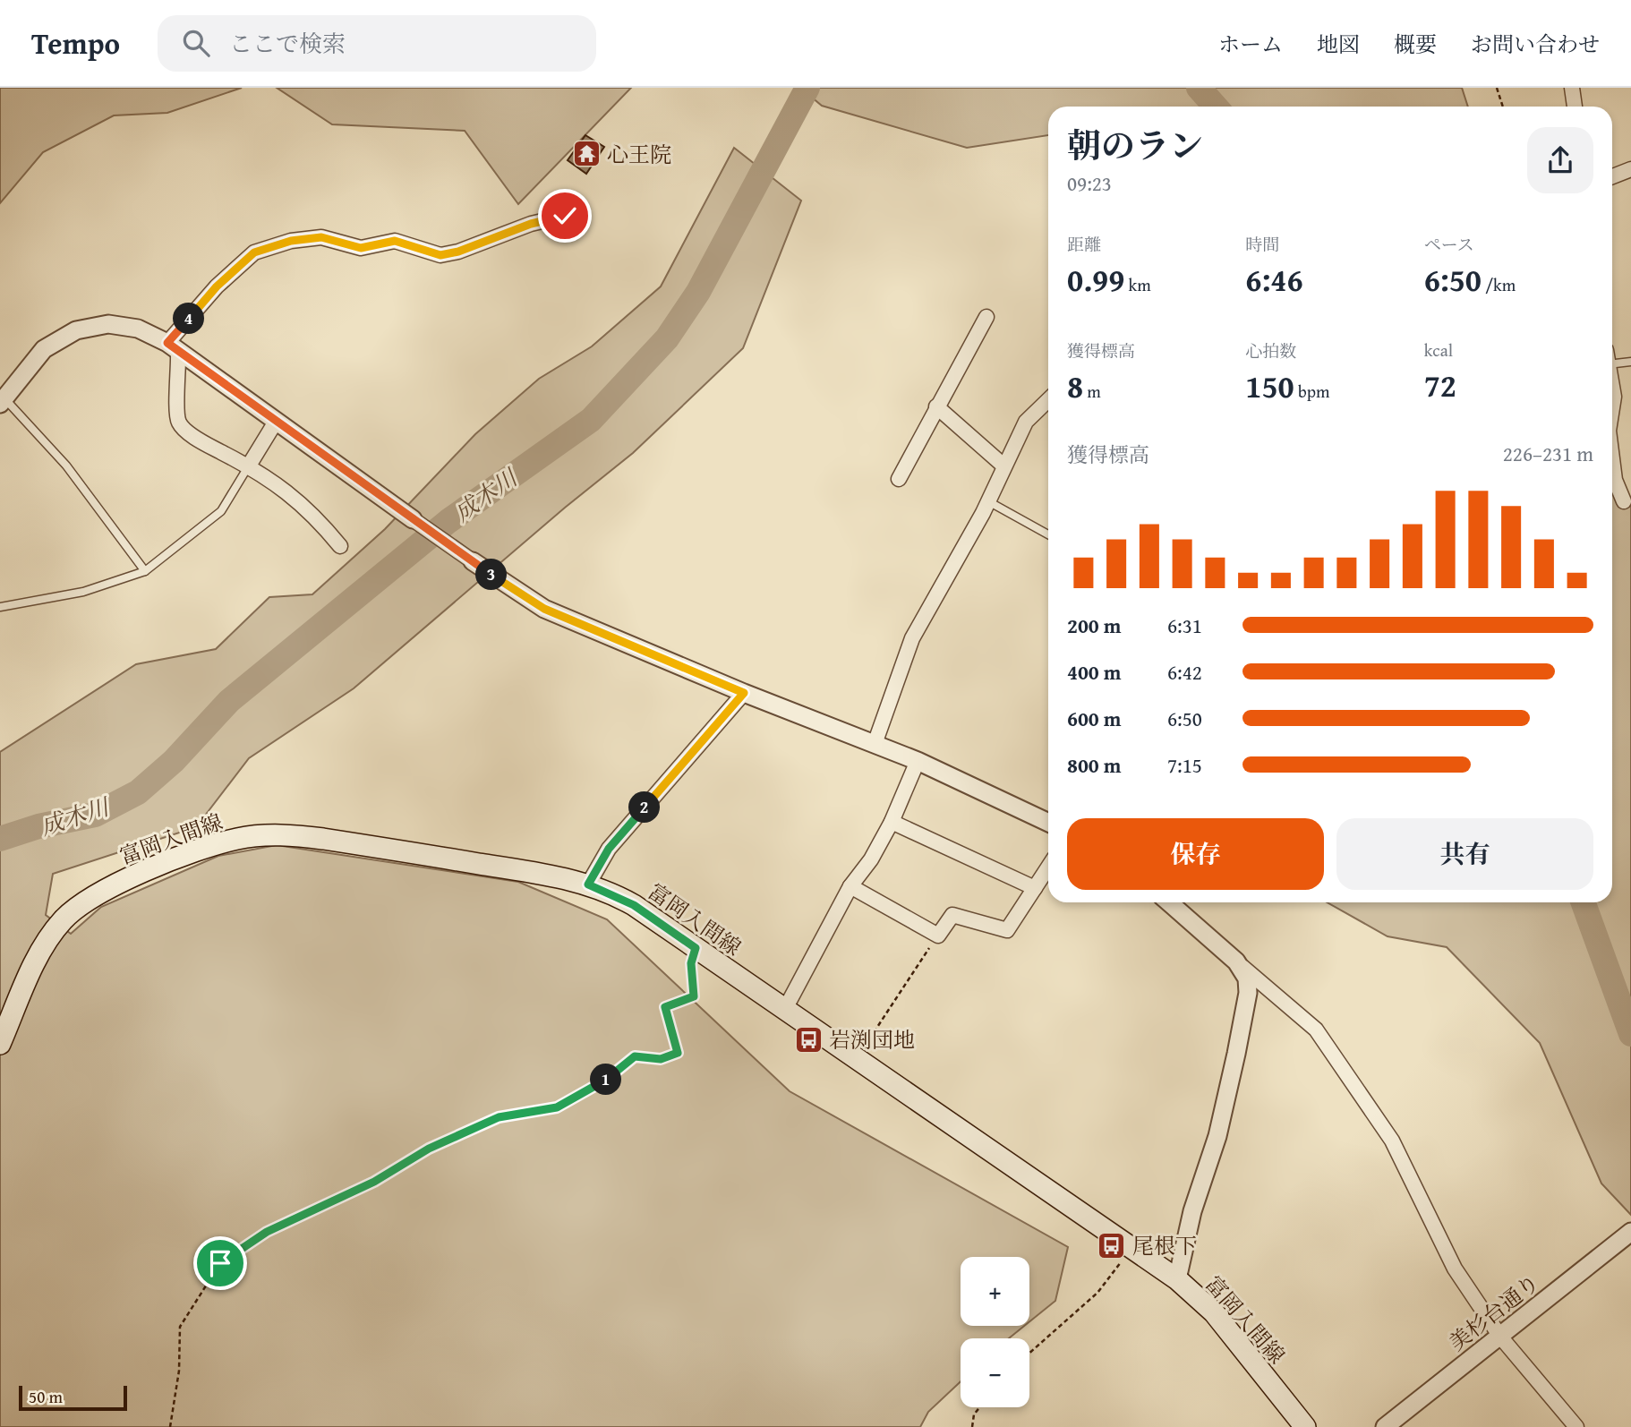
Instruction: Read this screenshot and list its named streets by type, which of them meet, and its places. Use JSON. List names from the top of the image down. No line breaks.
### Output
{"streets":{"main road":["富岡入間線"],"street":["美杉台通り"]},"water":["成木川"],"places":{"temple":["心王院"],"bus stop":["岩渕団地","尾根下"]},"scale_bar":"50 m","page":{"header":"Tempo","search":"ここで検索","nav":["ホーム","地図","概要","お問い合わせ"],"heading":["朝のラン","09:23"],"stats":[["距離","0.99 km"],["時間","6:46"],["ペース","6:50 /km"],["獲得標高","8 m"],["心拍数","150 bpm"],["kcal","72"]],"pins":["4","3","2","1"],"chart":["獲得標高","226–231 m"],"list":[{"name":"200 m","note":"6:31"},{"name":"400 m","note":"6:42"},{"name":"600 m","note":"6:50"},{"name":"800 m","note":"7:15"}],"buttons":["保存","共有"],"map_buttons":["+","−"],"scale":"50 m"}}
